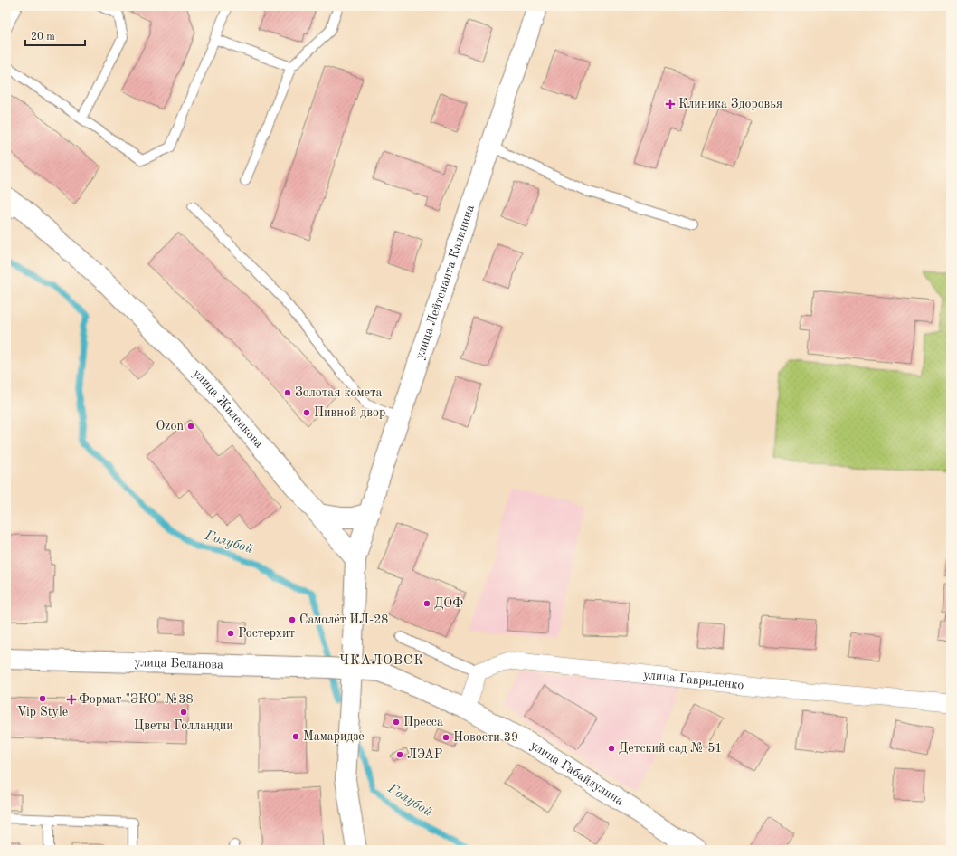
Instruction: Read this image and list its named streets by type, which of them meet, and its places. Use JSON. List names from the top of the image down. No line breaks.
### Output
{"streets":{"main road":["улица Лейтенанта Калинина","улица Жиленкова","улица Беланова","улица Габайдулина"],"street":["улица Гавриленко"]},"crossings":[["улица Лейтенанта Калинина","улица Жиленкова"],["улица Беланова","улица Габайдулина"]],"districts":["ЧКАЛОВСК"],"water":["Голубой"],"places":{"health":["Клиника Здоровья","Формат \"ЭКО\" №38"],"other":["Золотая комета","Пивной двор","Ozon","ДОФ","Самолёт ИЛ-28","Ростерхит","Vip Style","Цветы Голландии","Пресса","Мамаридзе","Новости 39","Детский сад № 51","ЛЭАР"]},"scale_bar":"20 m"}
